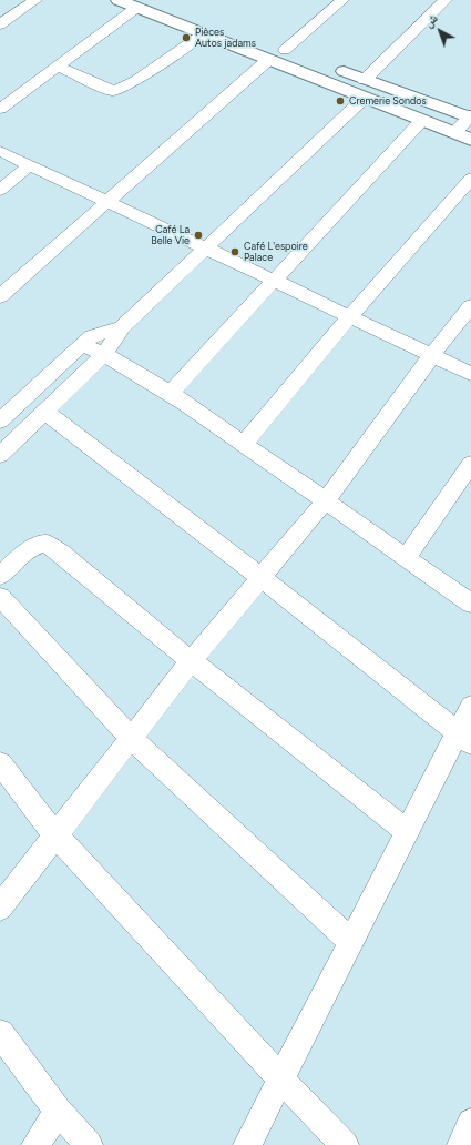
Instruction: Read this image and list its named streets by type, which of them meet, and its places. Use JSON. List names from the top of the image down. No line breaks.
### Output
{"places":["Pièces Autos jadams","Cremerie Sondos","Café La Belle Vie","Café L'espoire Palace"],"north":"top left"}
